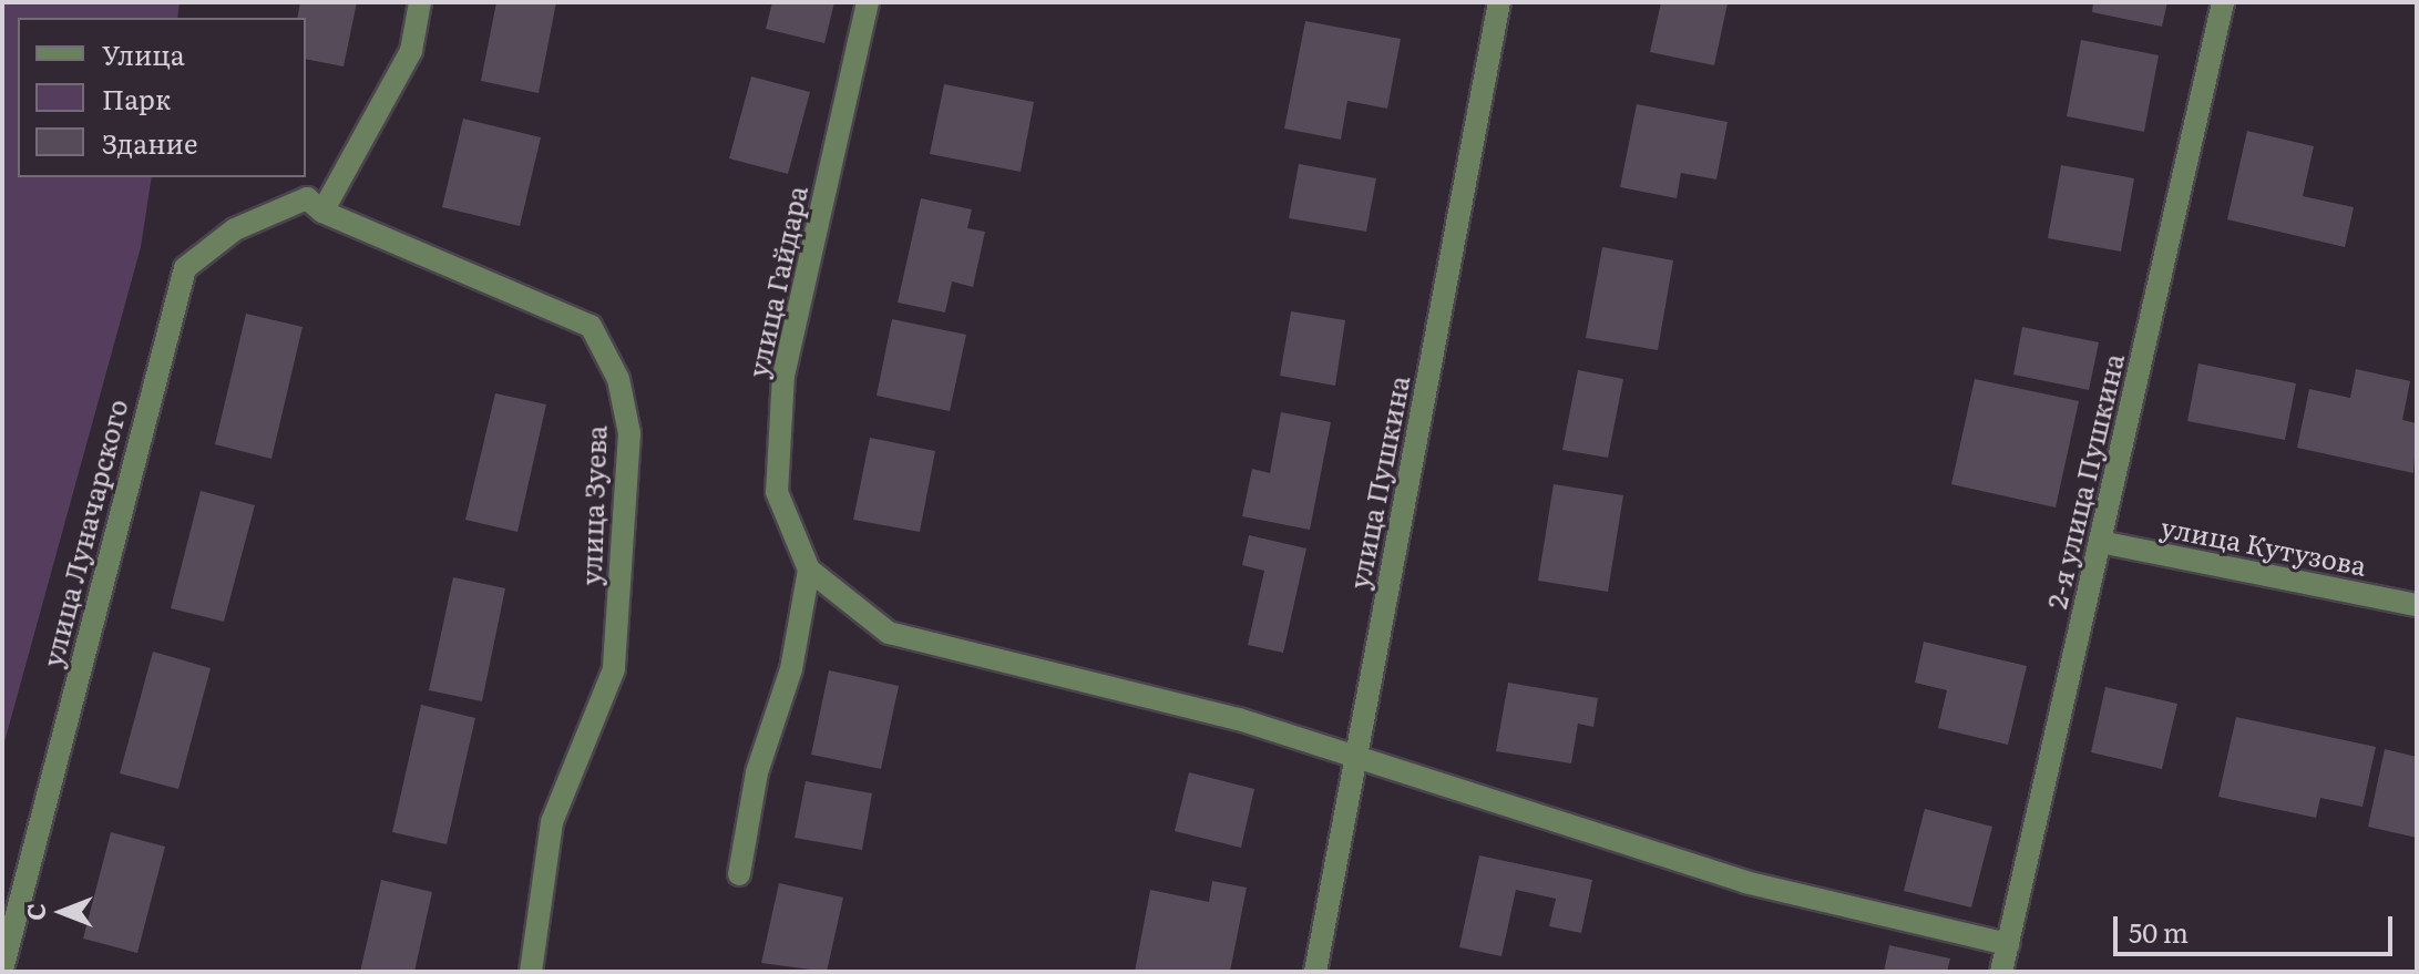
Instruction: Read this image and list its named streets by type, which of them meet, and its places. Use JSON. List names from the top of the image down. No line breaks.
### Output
{"streets":{"street":["улица Гайдара","2-я улица Пушкина","улица Пушкина","улица Зуева","улица Луначарского","улица Кутузова"]},"crossings":[["2-я улица Пушкина","улица Кутузова"],["улица Зуева","улица Луначарского"]],"legend":["Улица","Парк","Здание"],"scale_bar":"50 m","north":"left"}
